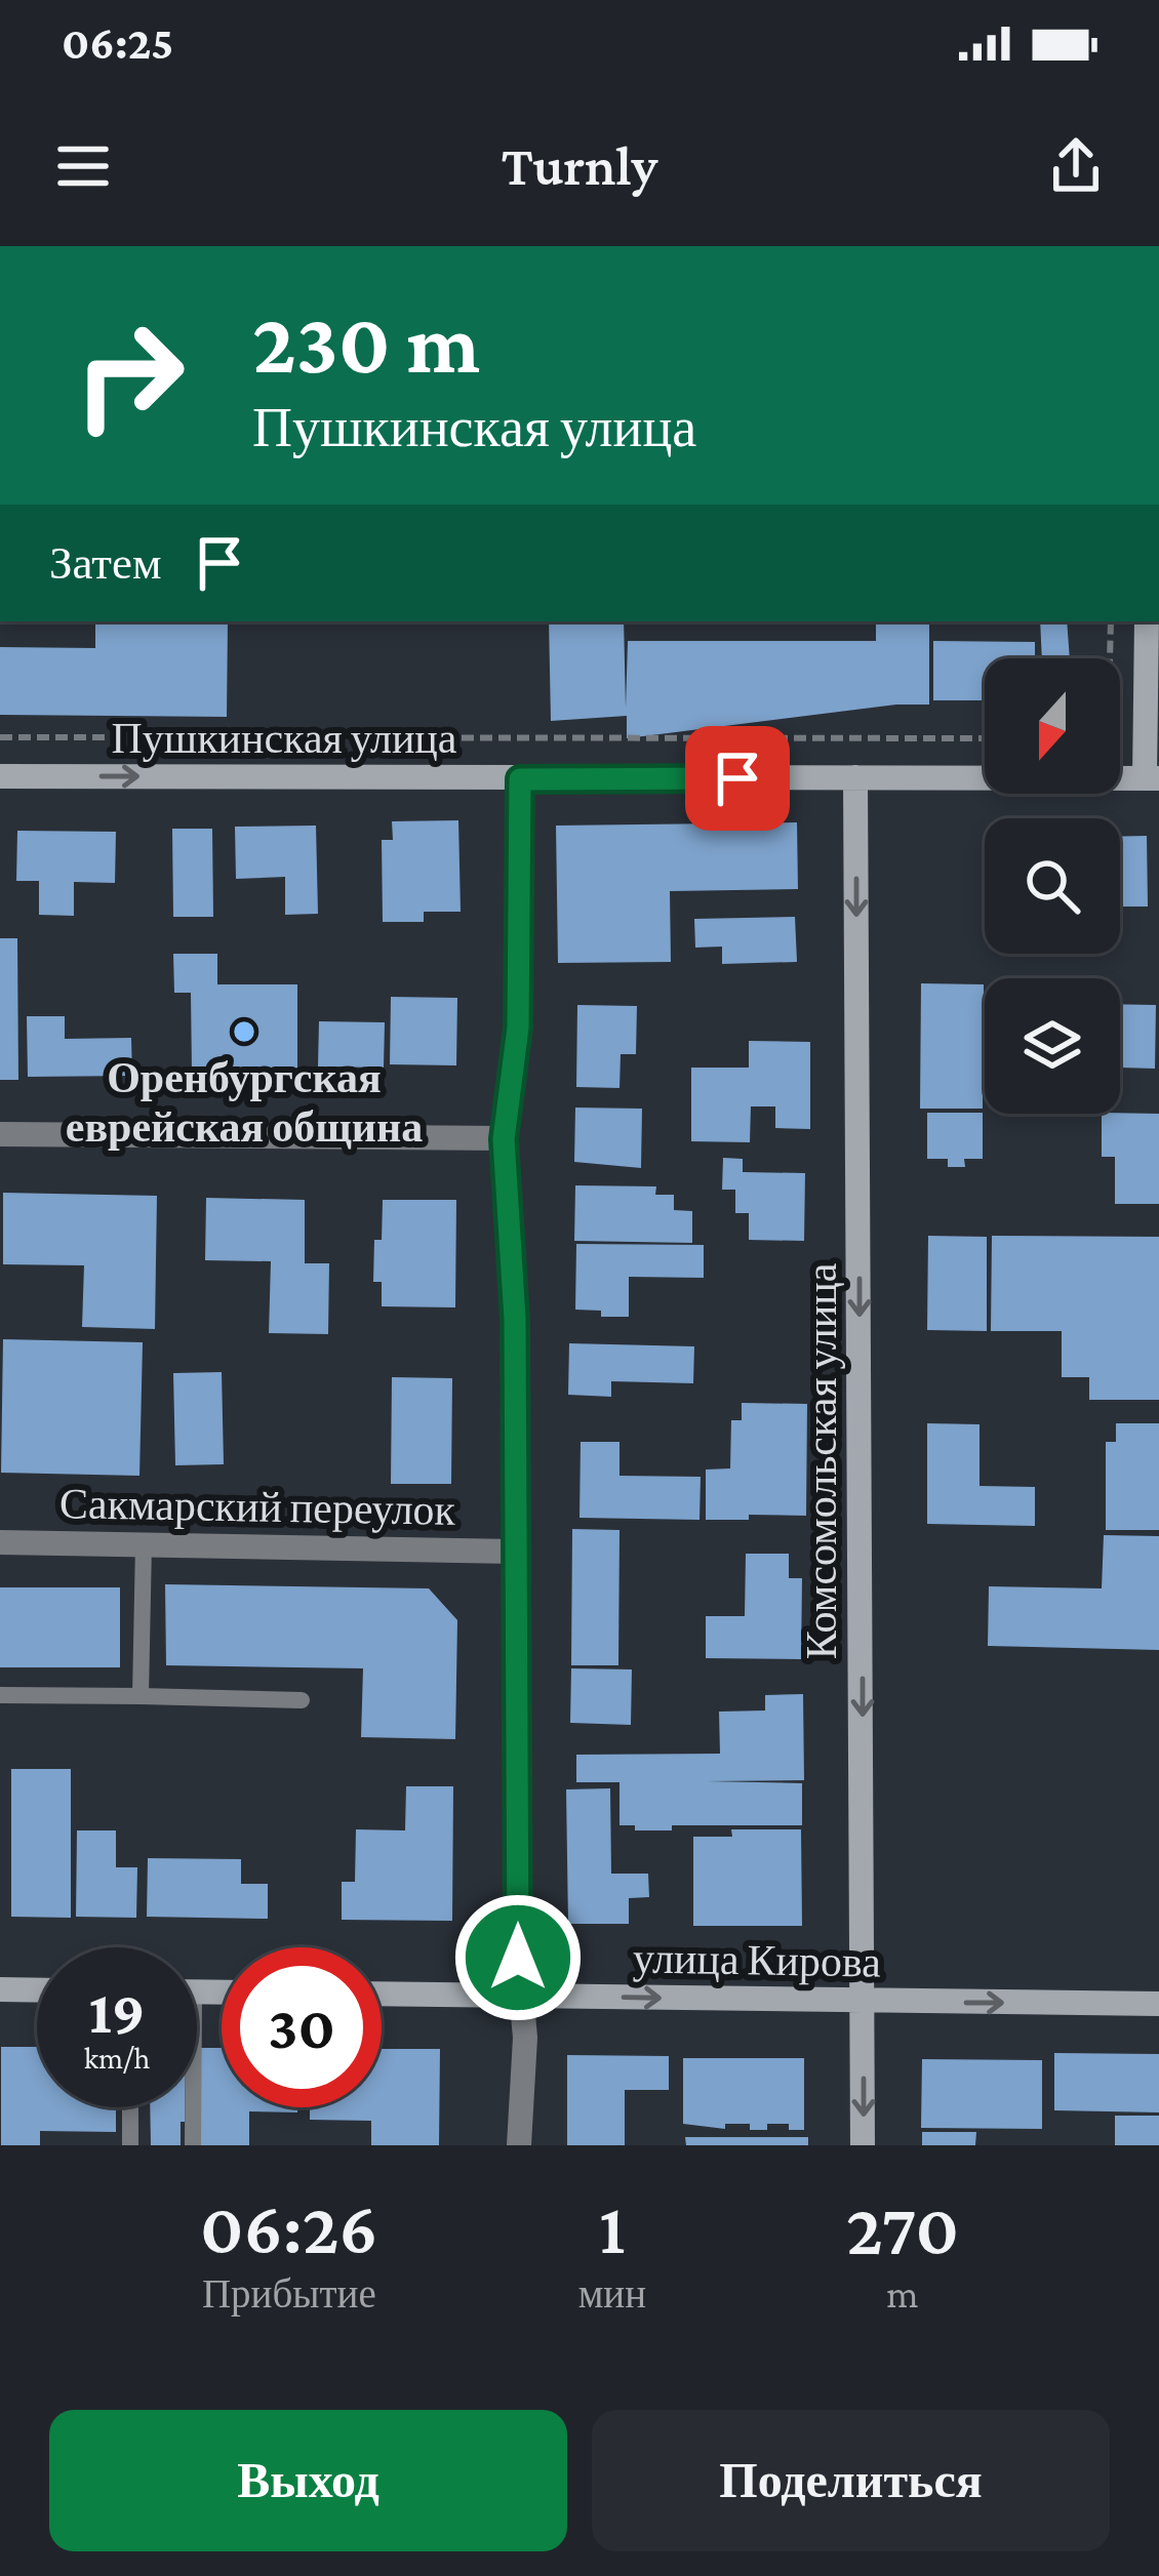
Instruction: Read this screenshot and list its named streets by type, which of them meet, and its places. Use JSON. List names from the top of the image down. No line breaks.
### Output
{"streets":{"main road":["Пушкинская улица","Комсомольская улица","улица Кирова"],"street":["Сакмарский переулок"]},"crossings":[["Пушкинская улица","Комсомольская улица"],["Комсомольская улица","улица Кирова"]],"one_way":["Пушкинская улица","Комсомольская улица","улица Кирова"],"places":["Оренбургская еврейская община"],"north":"bottom","page":{"status":"06:25","header":"Turnly","turn":["230 m","Пушкинская улица"],"then":"Затем","speed":"19 km/h","limit":"30","eta":["06:26","Прибытие","1","мин","270","m"],"buttons":["Выход","Поделиться"]}}
